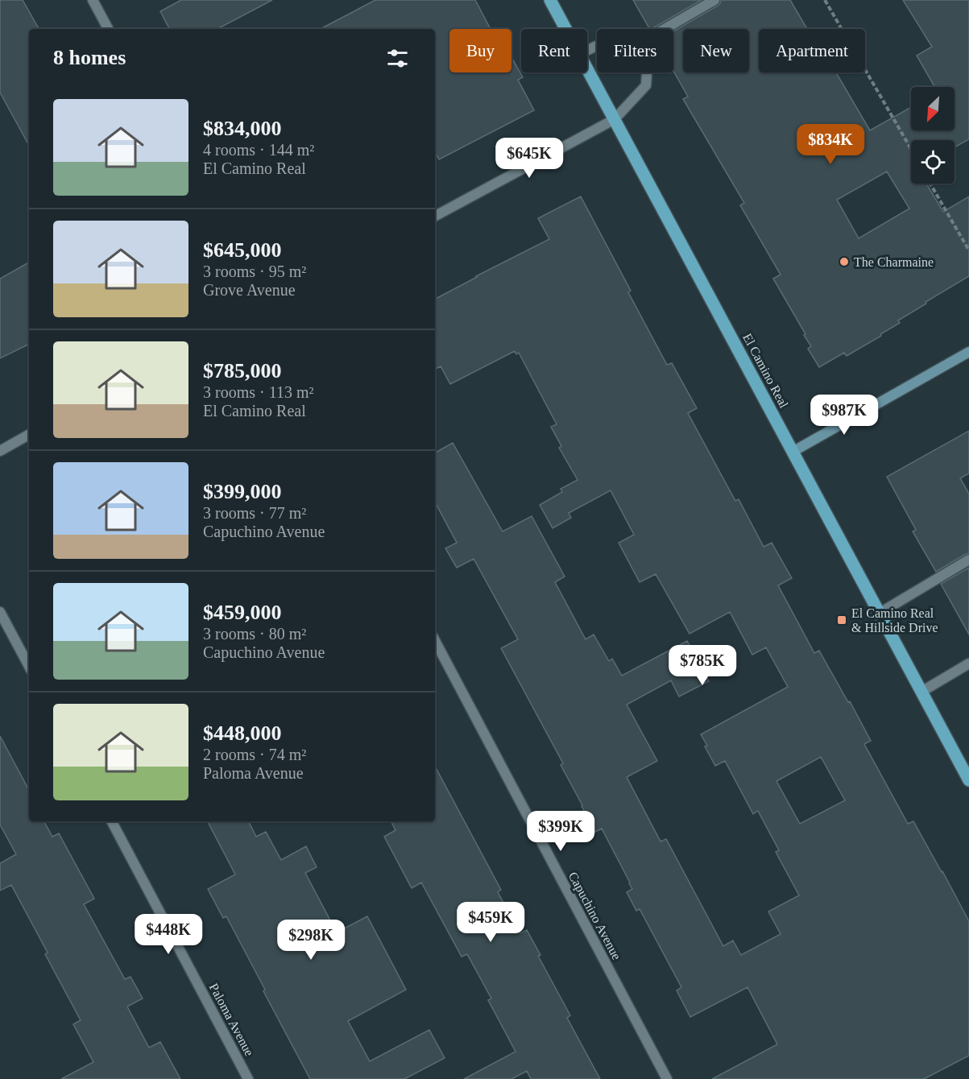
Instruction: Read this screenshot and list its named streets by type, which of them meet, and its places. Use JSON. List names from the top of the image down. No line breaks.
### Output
{"streets":{"main road":["El Camino Real"],"street":["Capuchino Avenue","Paloma Avenue"]},"places":{"other":["The Charmaine"],"transit":["El Camino Real & Hillside Drive"]},"north":"bottom left","page":{"chip":["Buy","Rent","Filters","New","Apartment"],"heading":"8 homes","list":[{"name":"$834,000","note":"4 rooms · 144 m² · El Camino Real"},{"name":"$645,000","note":"3 rooms · 95 m² · Grove Avenue"},{"name":"$785,000","note":"3 rooms · 113 m² · El Camino Real"},{"name":"$399,000","note":"3 rooms · 77 m² · Capuchino Avenue"},{"name":"$459,000","note":"3 rooms · 80 m² · Capuchino Avenue"},{"name":"$448,000","note":"2 rooms · 74 m² · Paloma Avenue"}],"price":["$834K","$645K","$987K","$785K","$399K","$459K","$448K","$298K"]}}
